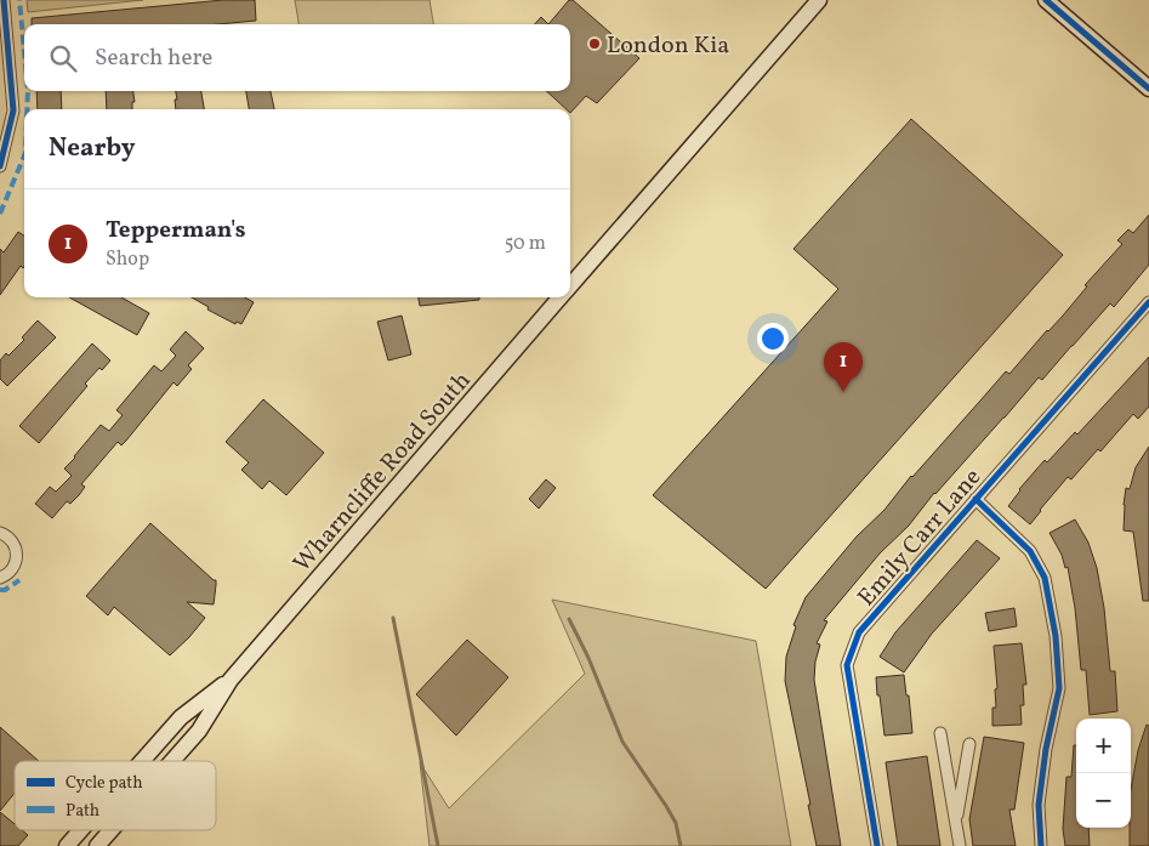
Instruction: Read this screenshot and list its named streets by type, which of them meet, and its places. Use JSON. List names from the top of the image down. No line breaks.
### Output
{"streets":{"main road":["Wharncliffe Road South"],"street":["Emily Carr Lane"]},"places":["London Kia"],"legend":["Cycle path","Path"],"page":{"search":"Search here","heading":"Nearby","list":[{"mark":"1","name":"Tepperman's","note":"Shop","value":"50 m"}],"pins":"1","map_buttons":["+","−"]}}
